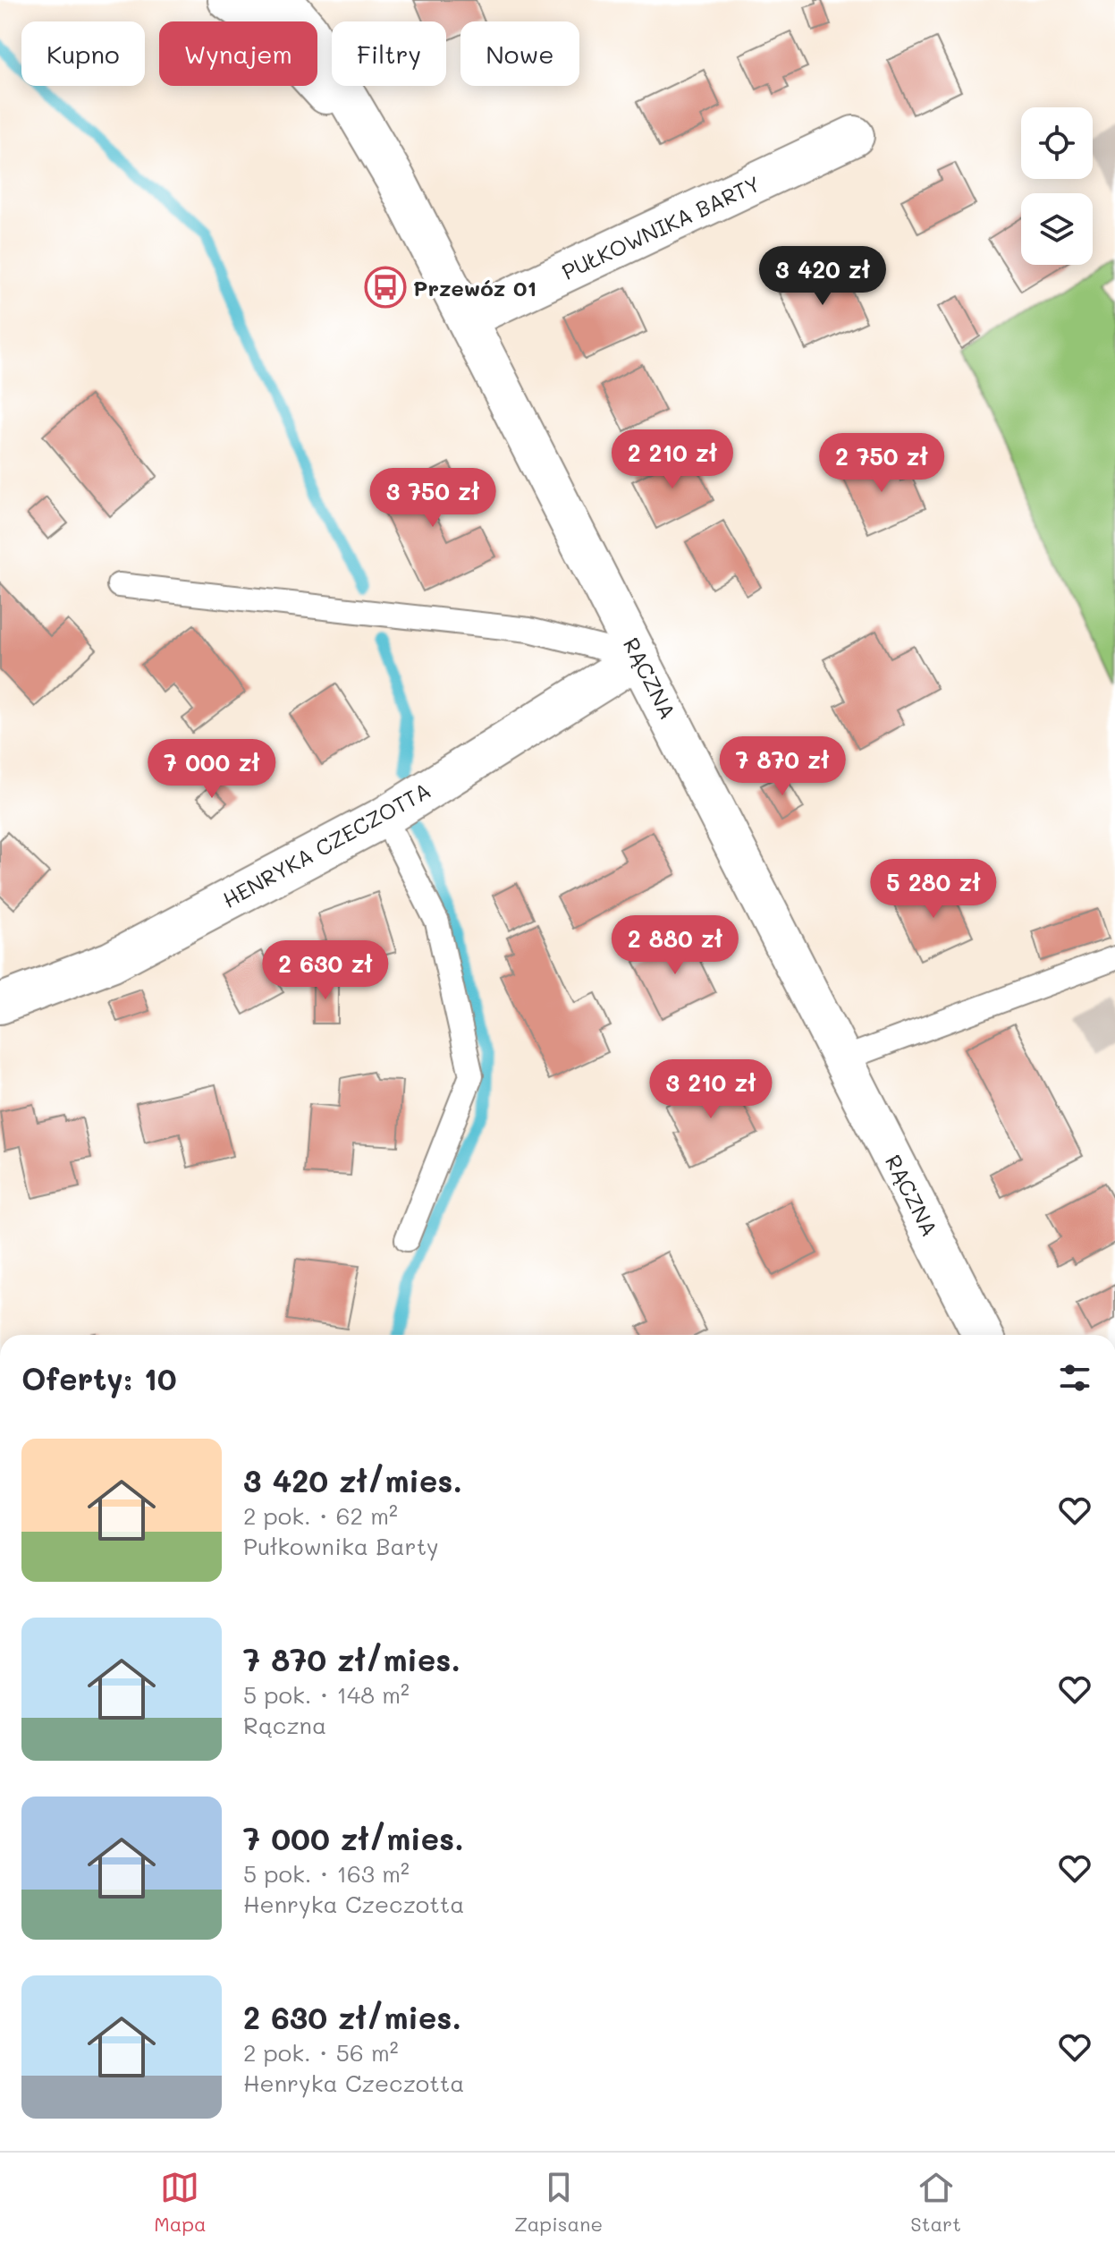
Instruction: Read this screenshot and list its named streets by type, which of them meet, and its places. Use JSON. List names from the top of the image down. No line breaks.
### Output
{"streets":{"street":["PUŁKOWNIKA BARTY","RĄCZNA","HENRYKA CZECZOTTA"]},"crossings":[["PUŁKOWNIKA BARTY","RĄCZNA"],["RĄCZNA","HENRYKA CZECZOTTA"]],"places":{"bus stop":["Przewóz 01"]},"page":{"chip":["Kupno","Wynajem","Filtry","Nowe"],"price":["3 420 zł","2 210 zł","2 750 zł","3 750 zł","7 870 zł","7 000 zł","5 280 zł","2 880 zł","2 630 zł","3 210 zł"],"heading":"Oferty: 10","list":[{"name":"3 420 zł/mies.","note":"2 pok. · 62 m² · Pułkownika Barty"},{"name":"7 870 zł/mies.","note":"5 pok. · 148 m² · Rączna"},{"name":"7 000 zł/mies.","note":"5 pok. · 163 m² · Henryka Czeczotta"},{"name":"2 630 zł/mies.","note":"2 pok. · 56 m² · Henryka Czeczotta"}],"tabs":["Mapa","Zapisane","Start"]}}
